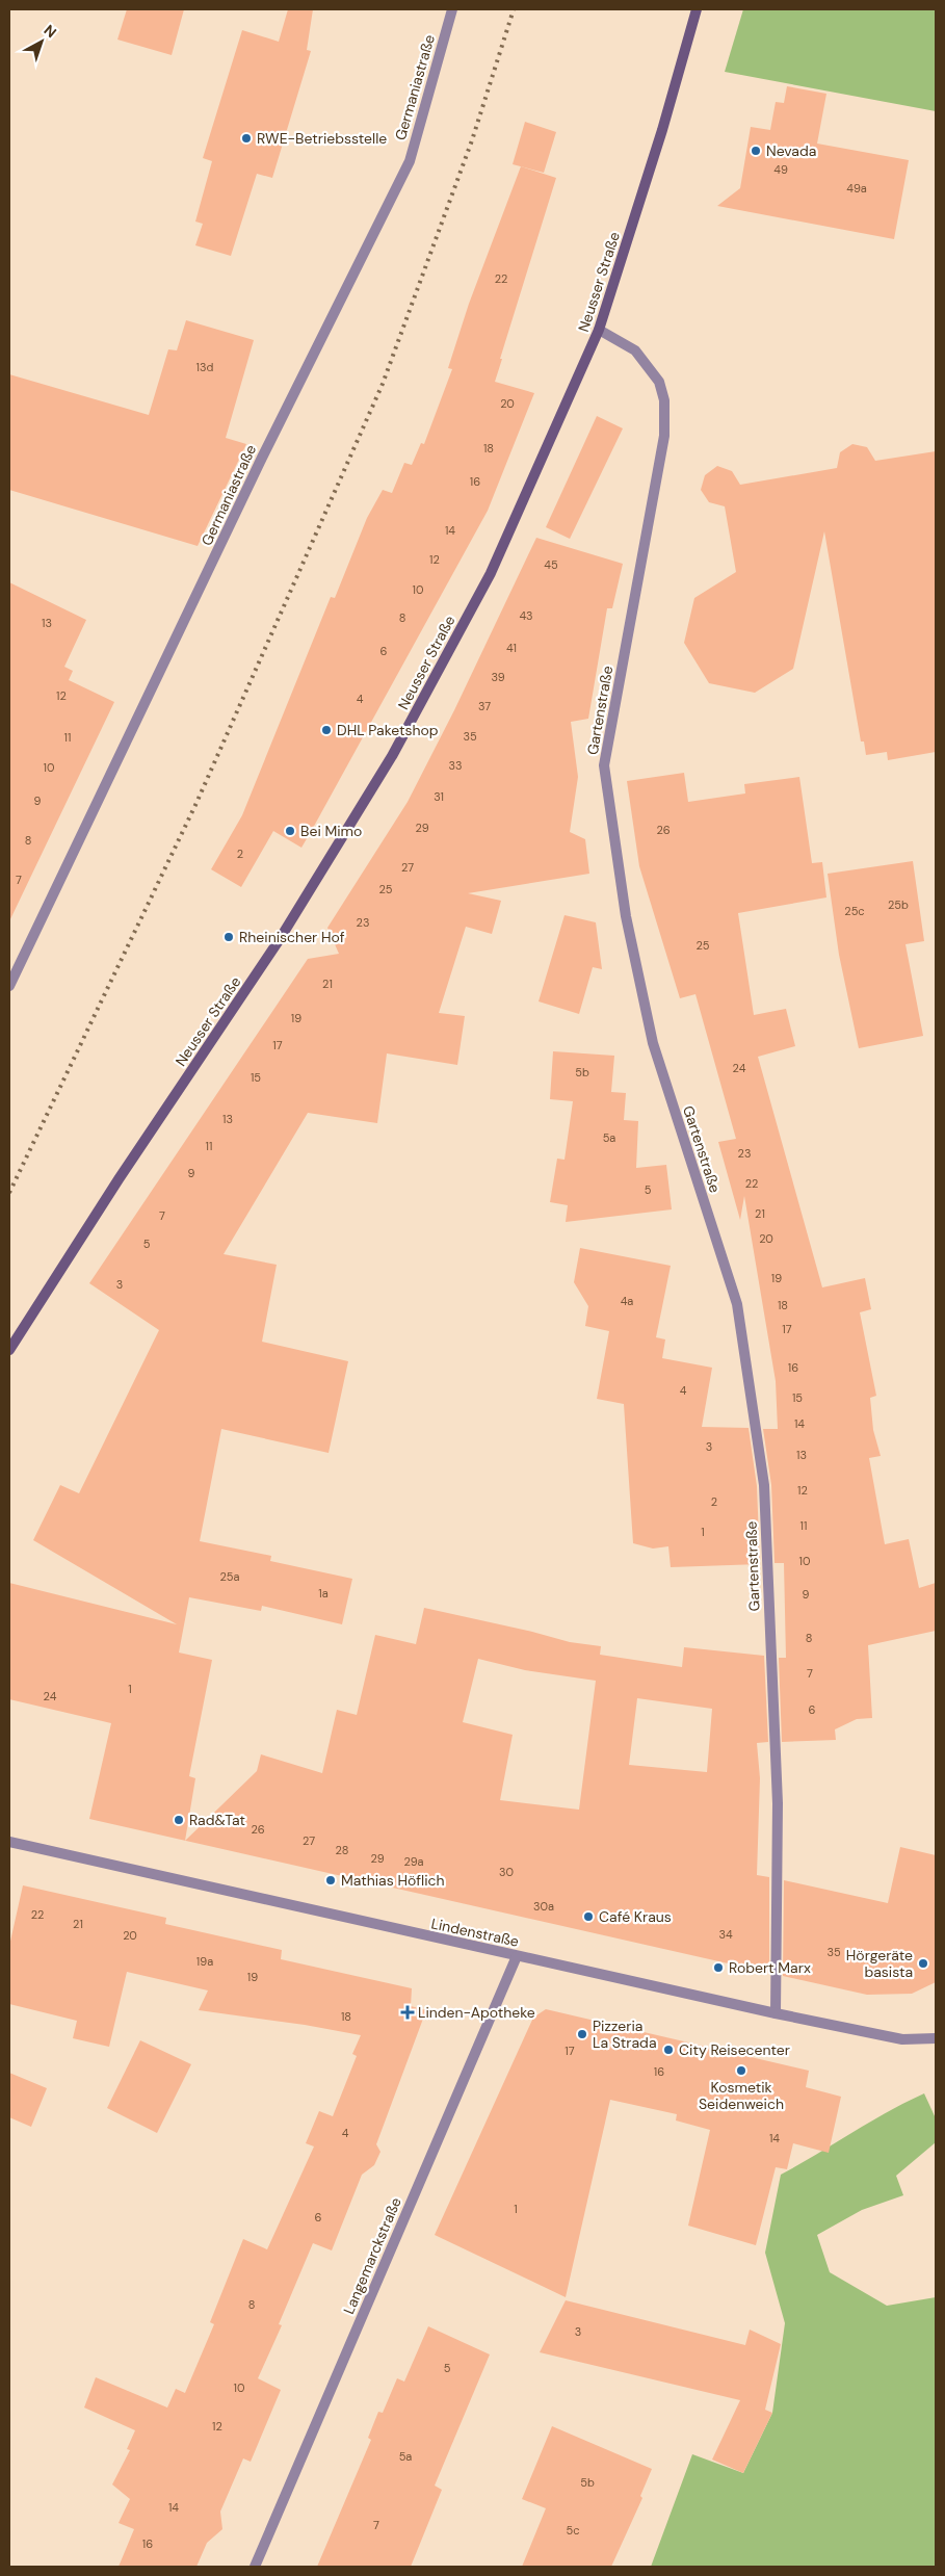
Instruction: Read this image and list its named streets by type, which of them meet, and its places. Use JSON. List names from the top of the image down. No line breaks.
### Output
{"streets":{"street":["Germaniastraße","Neusser Straße","Gartenstraße","Lindenstraße","Langemarckstraße"]},"crossings":[["Neusser Straße","Gartenstraße"],["Gartenstraße","Lindenstraße"],["Lindenstraße","Langemarckstraße"]],"places":{"other":["RWE-Betriebsstelle","Nevada","DHL Paketshop","Bei Mimo","Rheinischer Hof","Rad&Tat","Mathias Höflich","Café Kraus","Hörgeräte basista","Robert Marx","Pizzeria La Strada","City Reisecenter","Kosmetik Seidenweich"],"health":["Linden-Apotheke"]},"house_numbers":["49","49a","22","13d","20","18","16","14","12","45","10","43","8","13","41","6","39","12","4","37","35","11","33","10","31","9","29","26","8","2","27","7","25","25b","25c","23","25","21","19","17","24","5b","15","13","5a","11","23","9","22","5","21","7","20","5","19","3","4a","18","17","16","4","15","14","3","13","12","2","11","1","10","25a","1a","9","8","7","1","24","6","26","27","28","29","29a","30","30a","22","21","34","20","35","19a","19","18","17","16","4","14","1","6","8","3","5","10","12","5a","5b","14","7","5c","16"],"north":"top right"}
